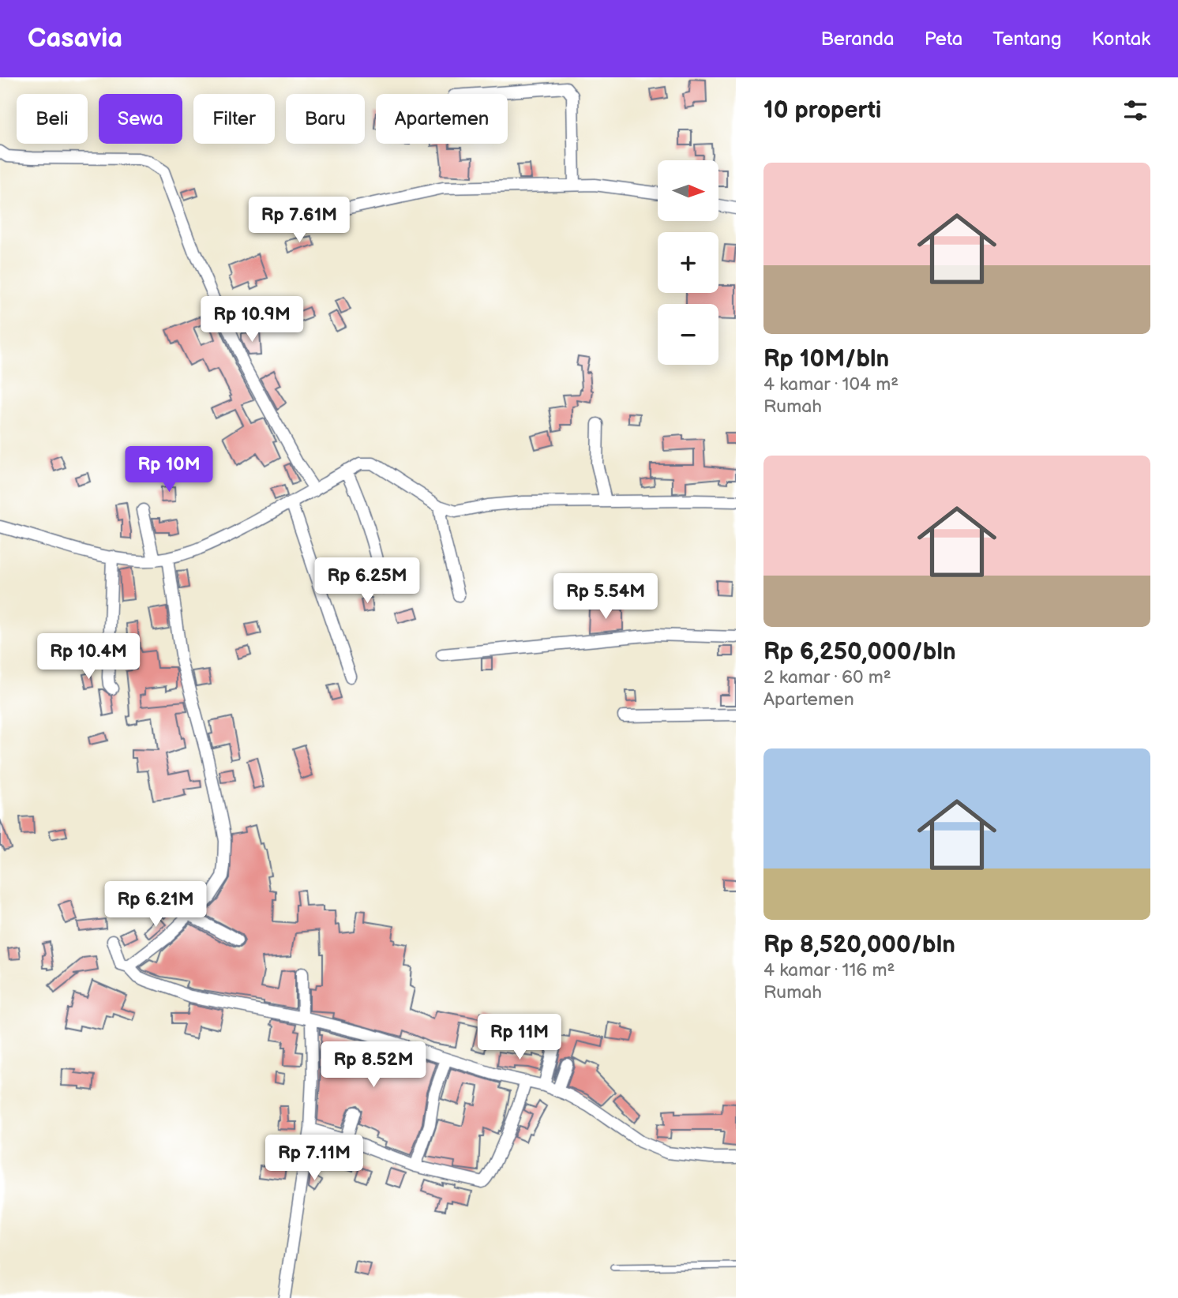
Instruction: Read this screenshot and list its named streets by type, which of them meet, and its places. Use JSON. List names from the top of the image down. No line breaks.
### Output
{"north":"right","page":{"header":"Casavia","nav":["Beranda","Peta","Tentang","Kontak"],"heading":"10 properti","chip":["Beli","Sewa","Filter","Baru","Apartemen"],"list":[{"name":"Rp 10M/bln","note":"4 kamar · 104 m² · Rumah"},{"name":"Rp 6,250,000/bln","note":"2 kamar · 60 m² · Apartemen"},{"name":"Rp 8,520,000/bln","note":"4 kamar · 116 m² · Rumah"}],"map_buttons":["+","−"],"price":["Rp 7.61M","Rp 10.9M","Rp 10M","Rp 6.25M","Rp 5.54M","Rp 10.4M","Rp 6.21M","Rp 11M","Rp 8.52M","Rp 7.11M"]}}
